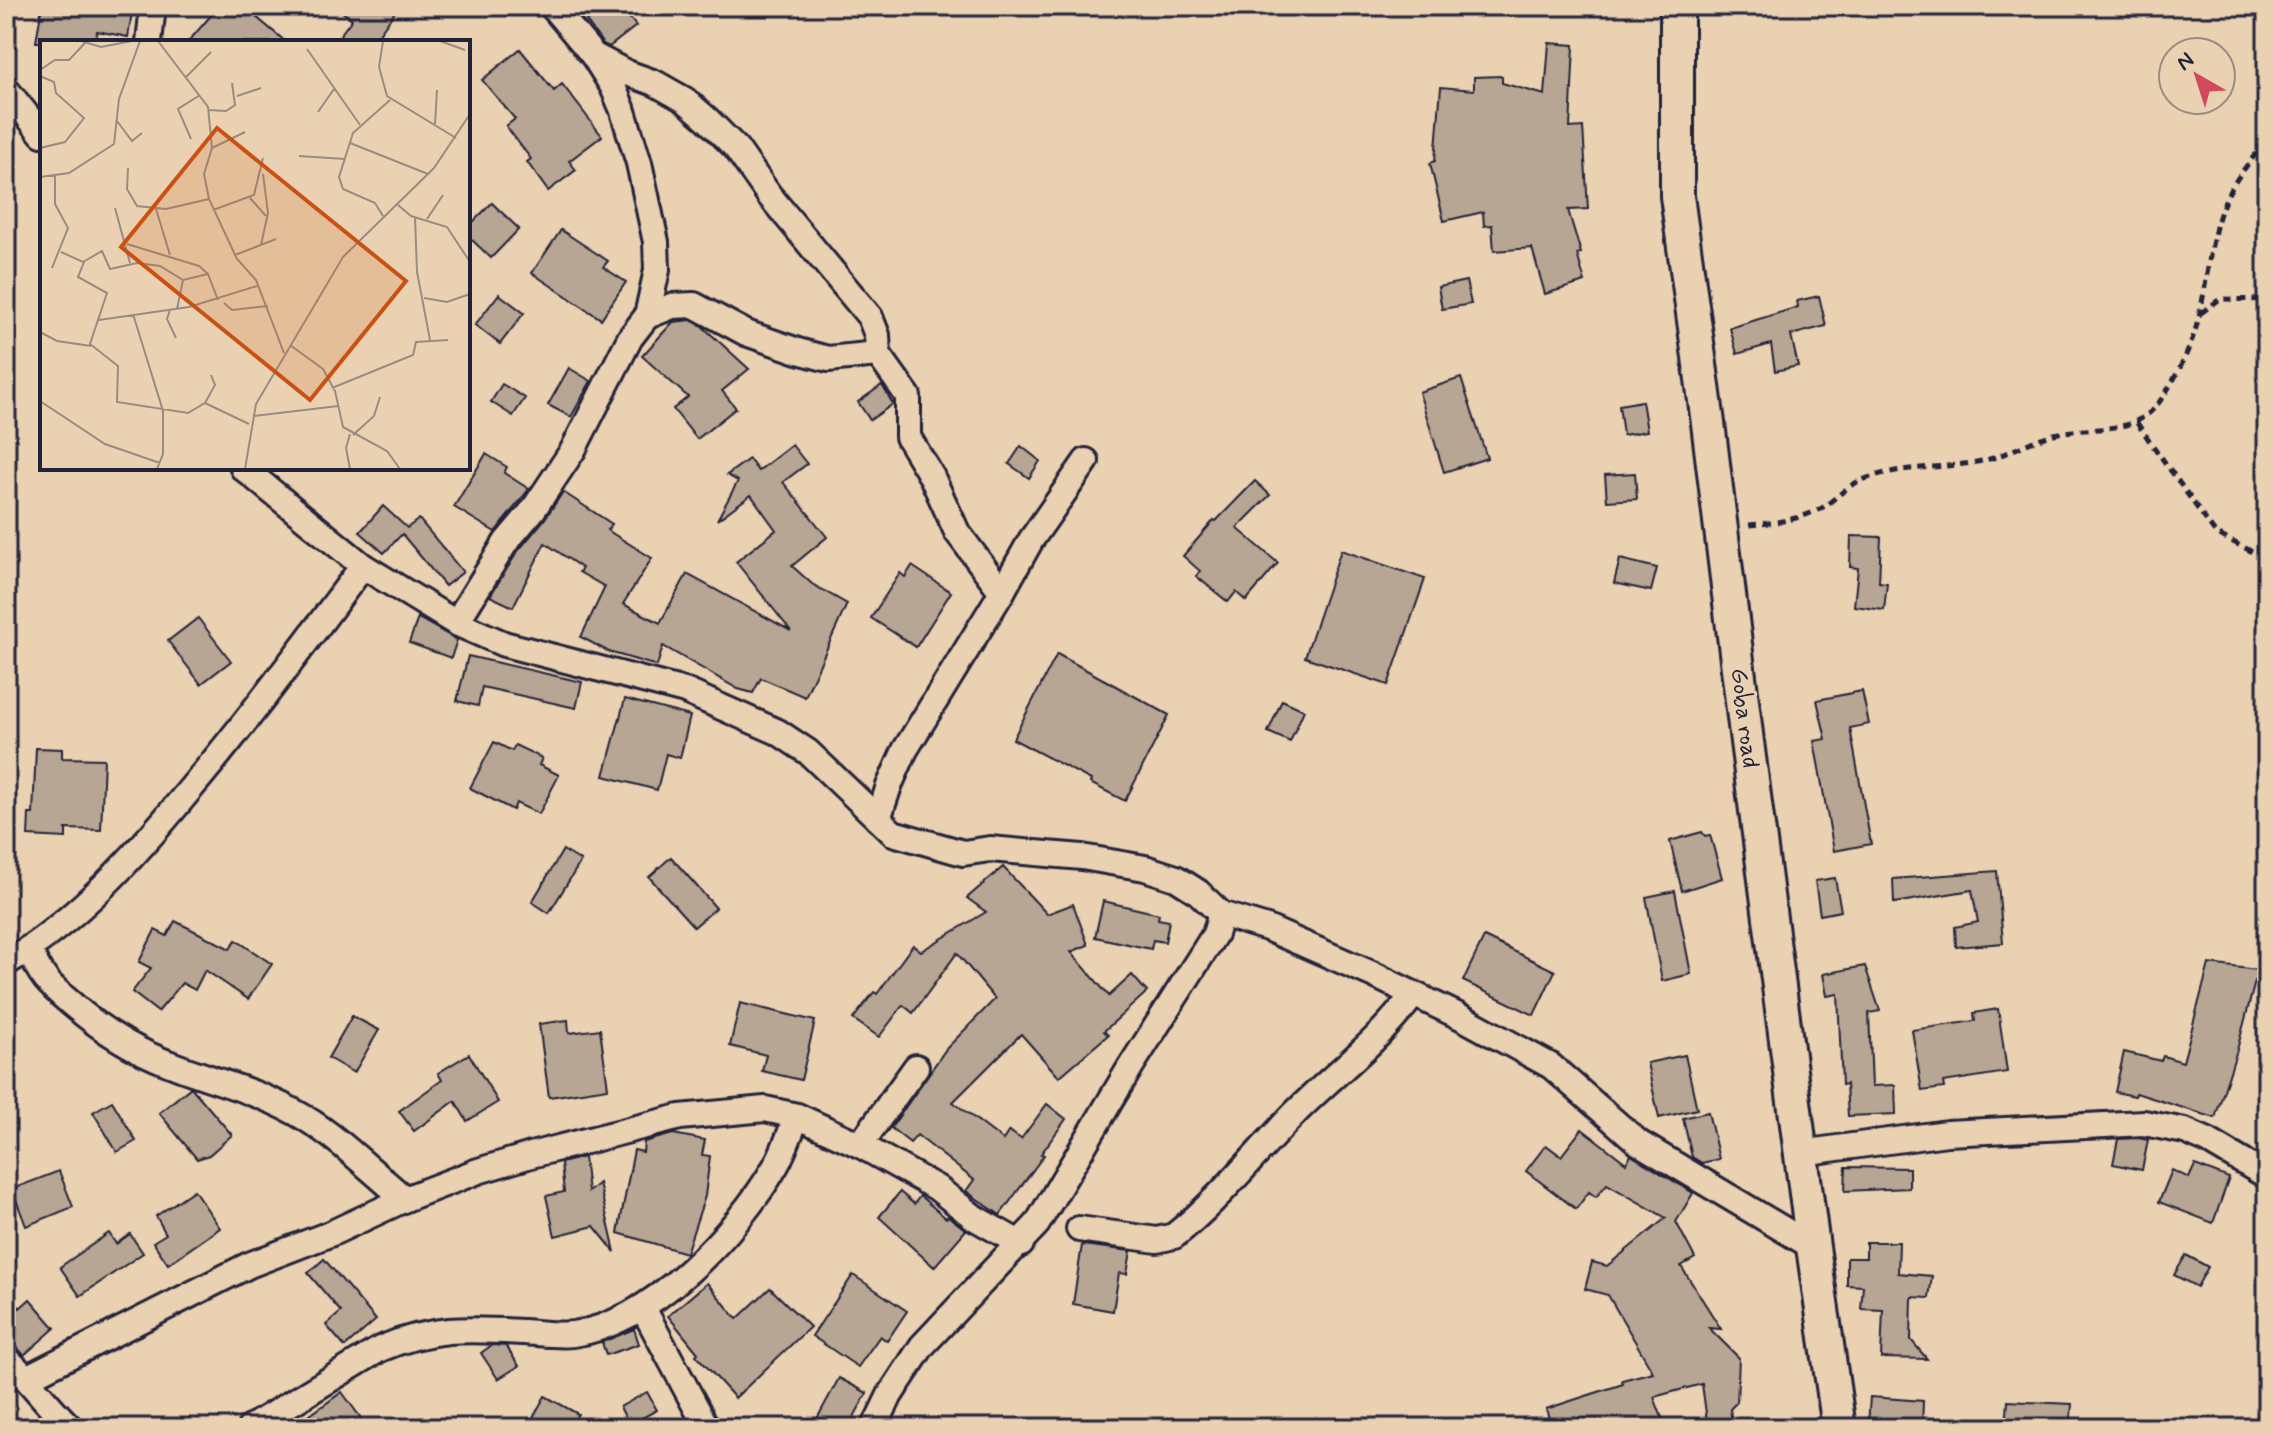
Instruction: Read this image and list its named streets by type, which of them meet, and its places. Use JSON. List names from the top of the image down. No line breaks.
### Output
{"streets":{"main road":["Goba road"]},"north":"top left"}
